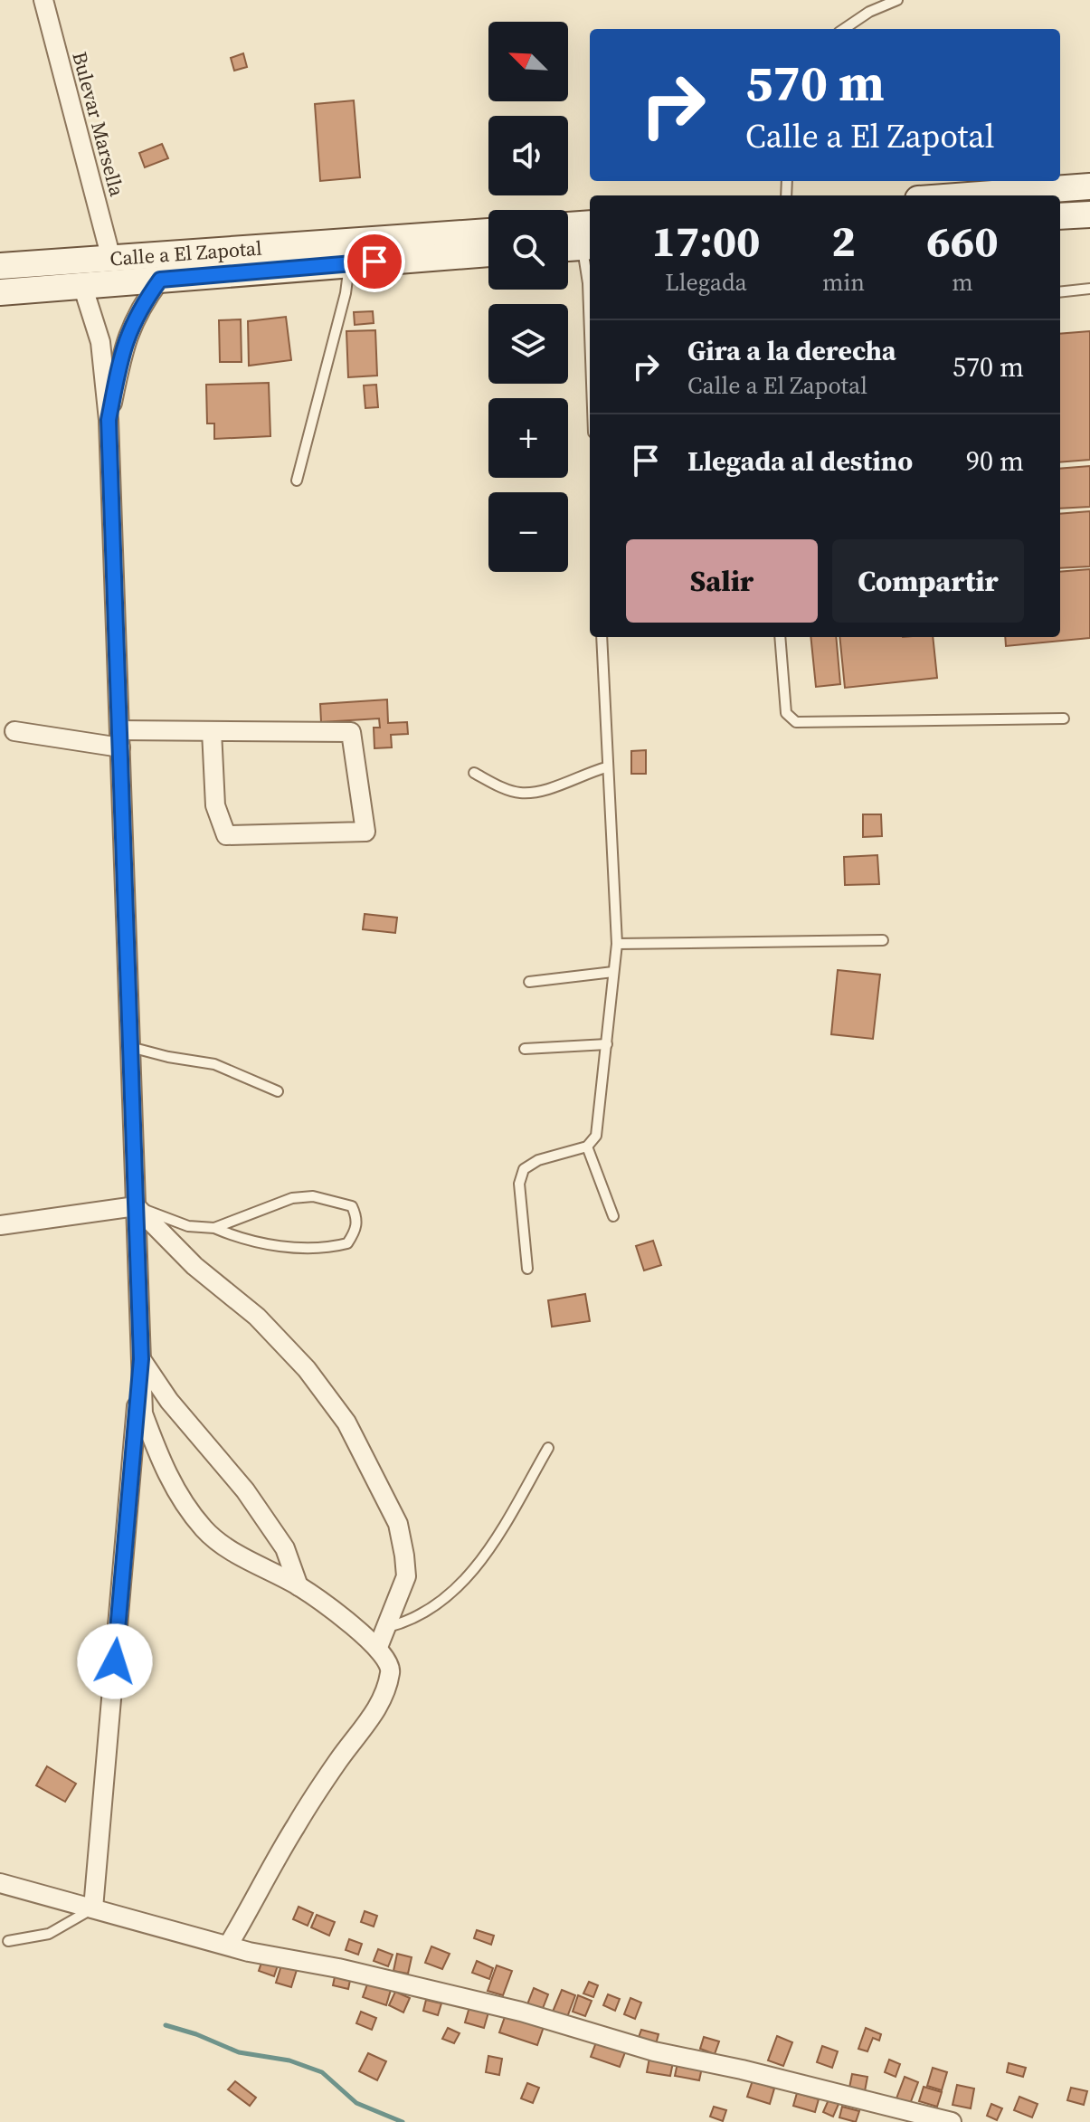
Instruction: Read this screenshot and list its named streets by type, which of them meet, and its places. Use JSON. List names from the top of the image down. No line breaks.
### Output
{"streets":{"street":["Bulevar Marsella","Calle a El Zapotal"]},"crossings":[["Bulevar Marsella","Calle a El Zapotal"]],"north":"top left","page":{"map_buttons":["+","−"],"turn":["570 m","Calle a El Zapotal"],"eta":["17:00","Llegada","2","min","660","m"],"list":[{"name":"Gira a la derecha","note":"Calle a El Zapotal","value":"570 m"},{"name":"Llegada al destino","value":"90 m"}],"buttons":["Salir","Compartir"]}}
